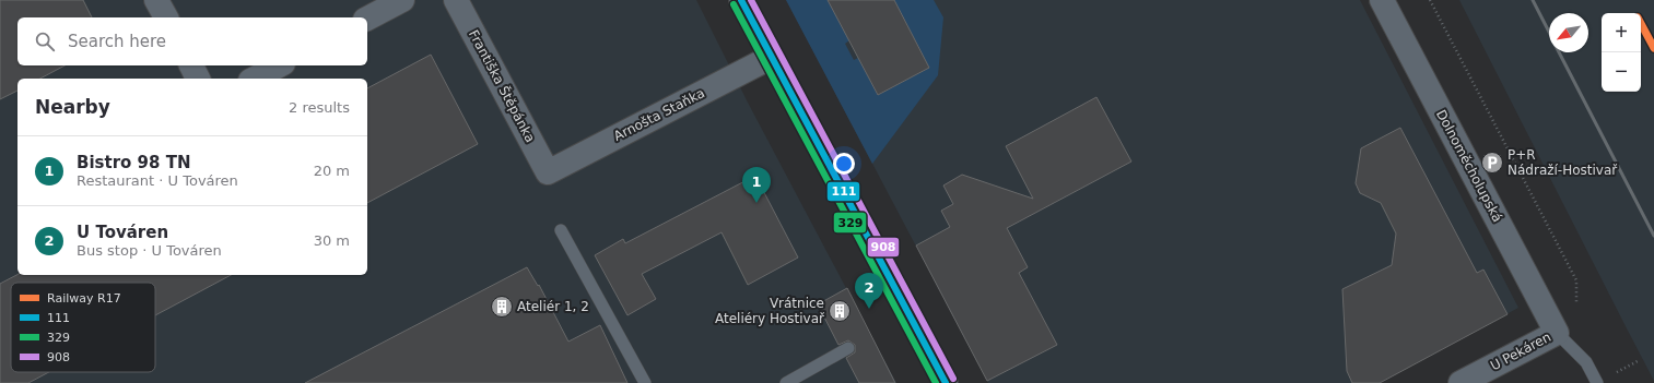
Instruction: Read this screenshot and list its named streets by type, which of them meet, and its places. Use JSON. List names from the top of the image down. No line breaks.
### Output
{"streets":{"street":["Františka Štěpánka","Arnošta Staňka","Dolnoměcholupská","U Pekáren"]},"crossings":[["Františka Štěpánka","Arnošta Staňka"],["Dolnoměcholupská","U Pekáren"]],"places":{"parking":["P+R Nádraží-Hostivař"],"building":["Ateliér 1, 2","Vrátnice Ateliéry Hostivař"]},"lines":["transit line 111","transit line 908","transit line 329","rail line R17"],"legend":["Railway R17","111","329","908"],"north":"bottom left","page":{"map_buttons":["+","−"],"search":"Search here","heading":["Nearby","2 results"],"list":[{"mark":"1","name":"Bistro 98 TN","note":"Restaurant · U Továren","value":"20 m"},{"mark":"2","name":"U Továren","note":"Bus stop · U Továren","value":"30 m"}],"pins":["1","2"]}}
